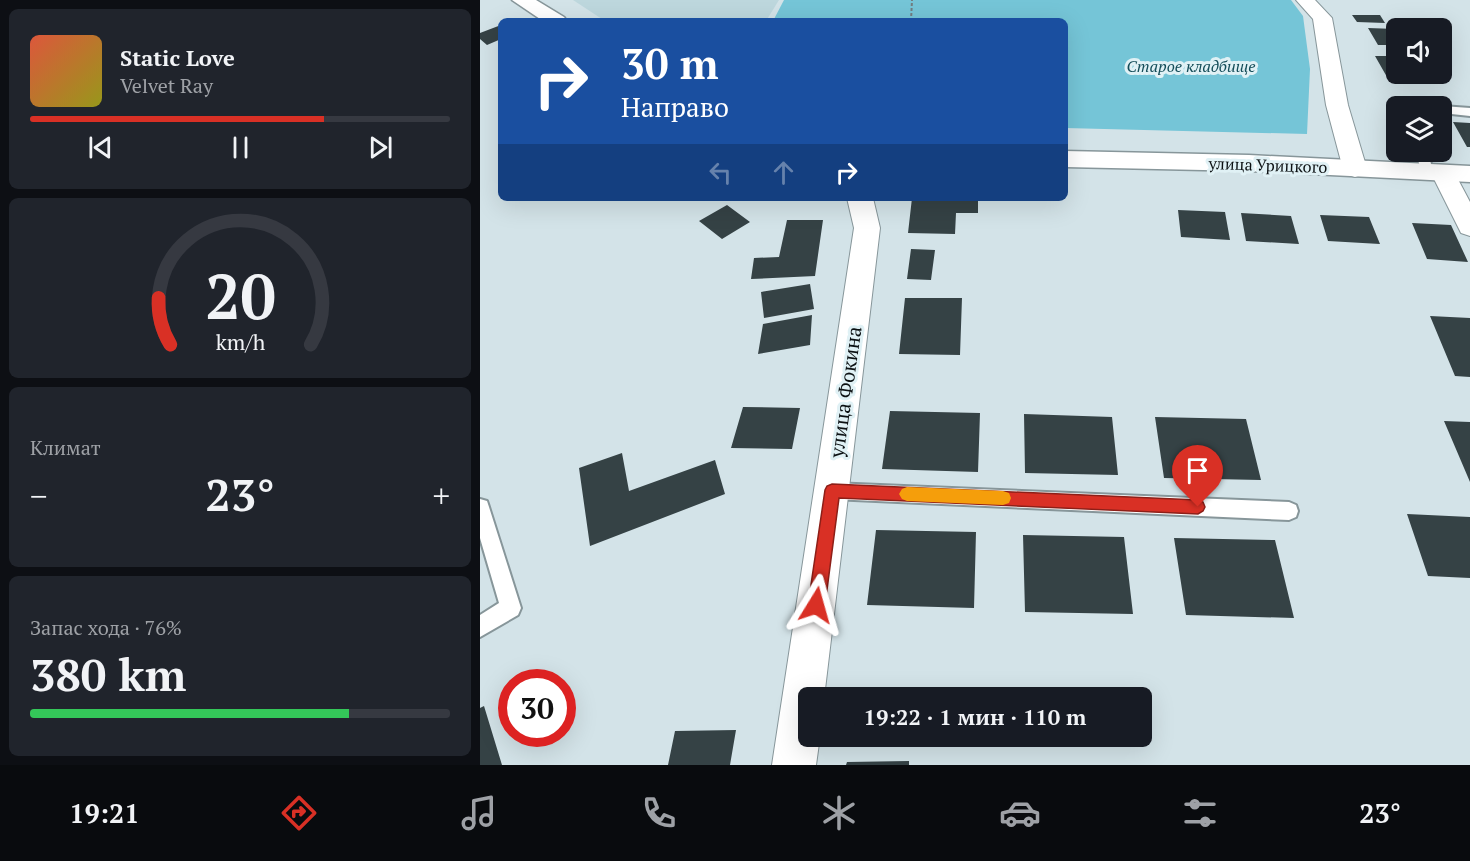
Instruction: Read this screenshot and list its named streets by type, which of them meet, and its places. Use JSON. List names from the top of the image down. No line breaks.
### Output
{"streets":{"street":["улица Урицкого","улица Фокина"]},"parks":["Старое кладбище"],"page":{"turn":["30 m","Направо"],"song":["Static Love","Velvet Ray"],"tile":["Климат",["Запас хода · 76%","380 km"]],"heat":["−","23°","+"],"limit":"30","trip":"19:22 · 1 мин · 110 m","tabs":["19:21","23°"],"gauge":["20","km/h"]}}
